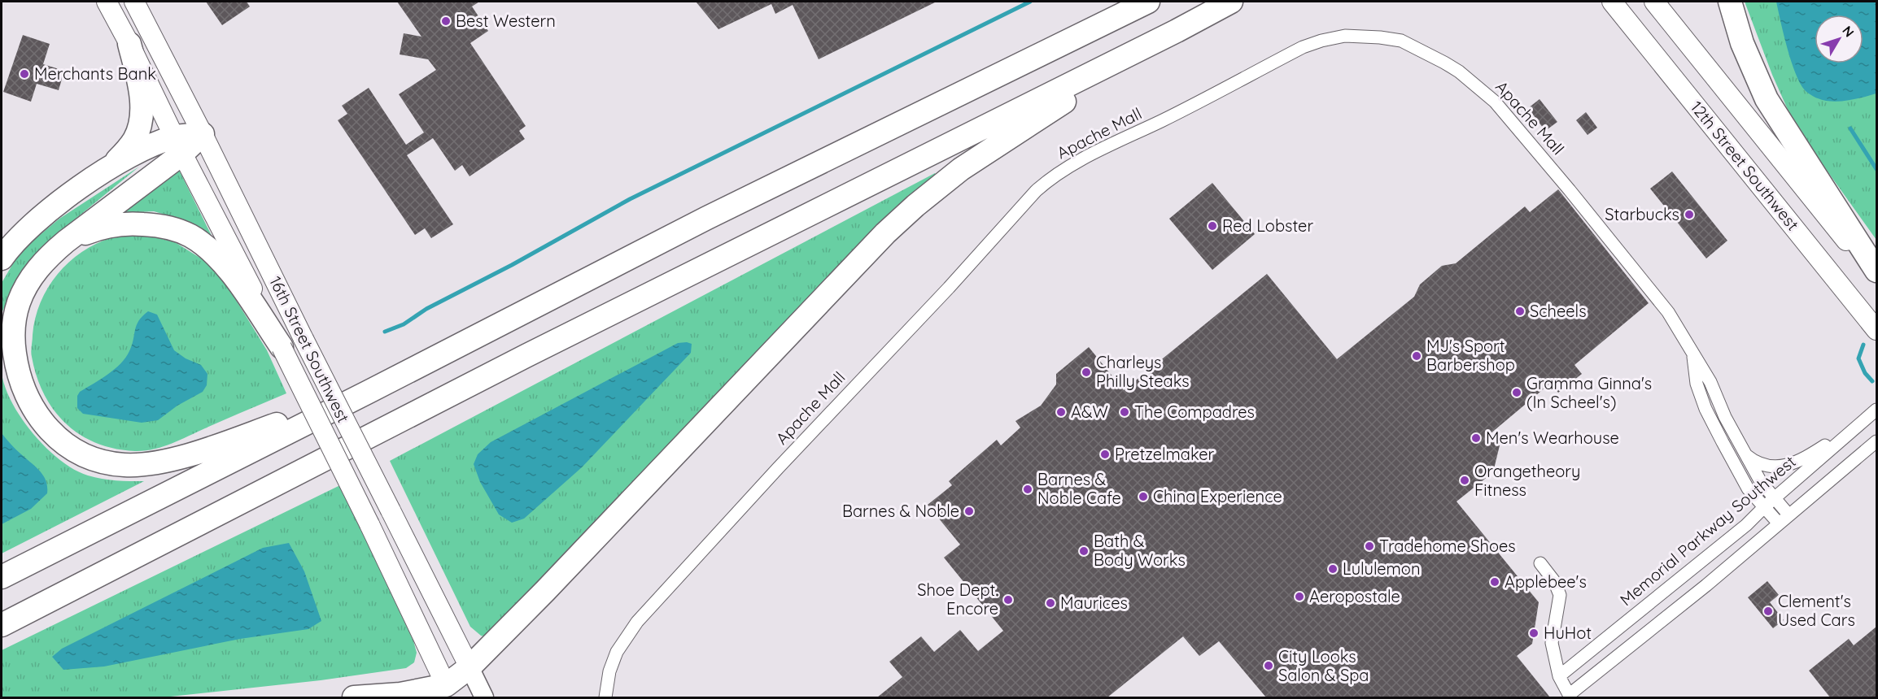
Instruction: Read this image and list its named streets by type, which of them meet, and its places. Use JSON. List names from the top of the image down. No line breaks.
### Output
{"streets":{"main road":["12th Street Southwest","16th Street Southwest"],"street":["Apache Mall","Memorial Parkway Southwest"]},"crossings":[["Apache Mall","Memorial Parkway Southwest"]],"places":["Best Western","Merchants Bank","Starbucks","Red Lobster","Scheels","MJ's Sport Barbershop","Charleys Philly Steaks","Gramma Ginna's (In Scheel's)","A&W","The Compadres","Men's Wearhouse","Pretzelmaker","Orangetheory Fitness","Barnes & Noble Cafe","China Experience","Barnes & Noble","Tradehome Shoes","Bath & Body Works","Lululemon","Applebee's","Aeropostale","Shoe Dept. Encore","Maurices","Clement's Used Cars","HuHot","City Looks Salon & Spa"],"north":"top right"}
